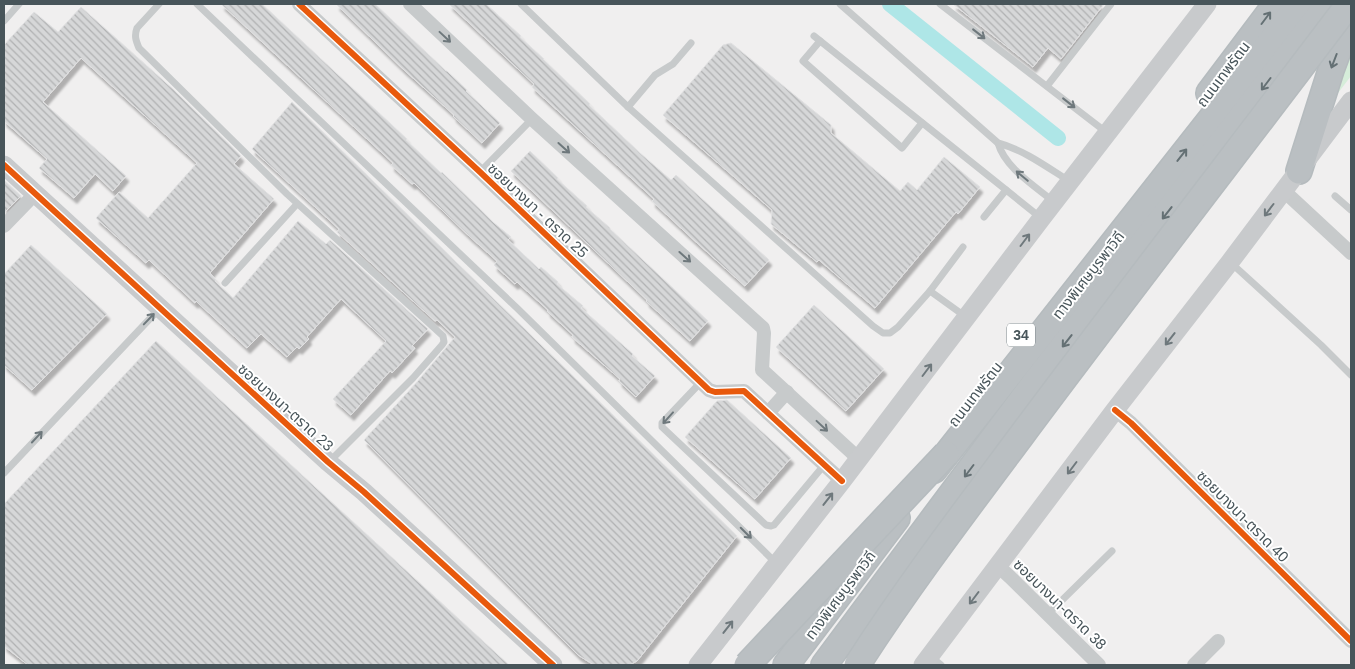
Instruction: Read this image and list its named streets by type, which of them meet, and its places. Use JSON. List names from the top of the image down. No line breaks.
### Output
{"streets":{"highway":["ถนนเทพรัตน","ทางพิเศษบูรพาวิถี","34"],"main road":["ซอยบางนา-ตราด 23"],"street":["ซอยบางนา - ตราด 25","ซอยบางนา-ตราด 40","ซอยบางนา-ตราด 38"]}}
